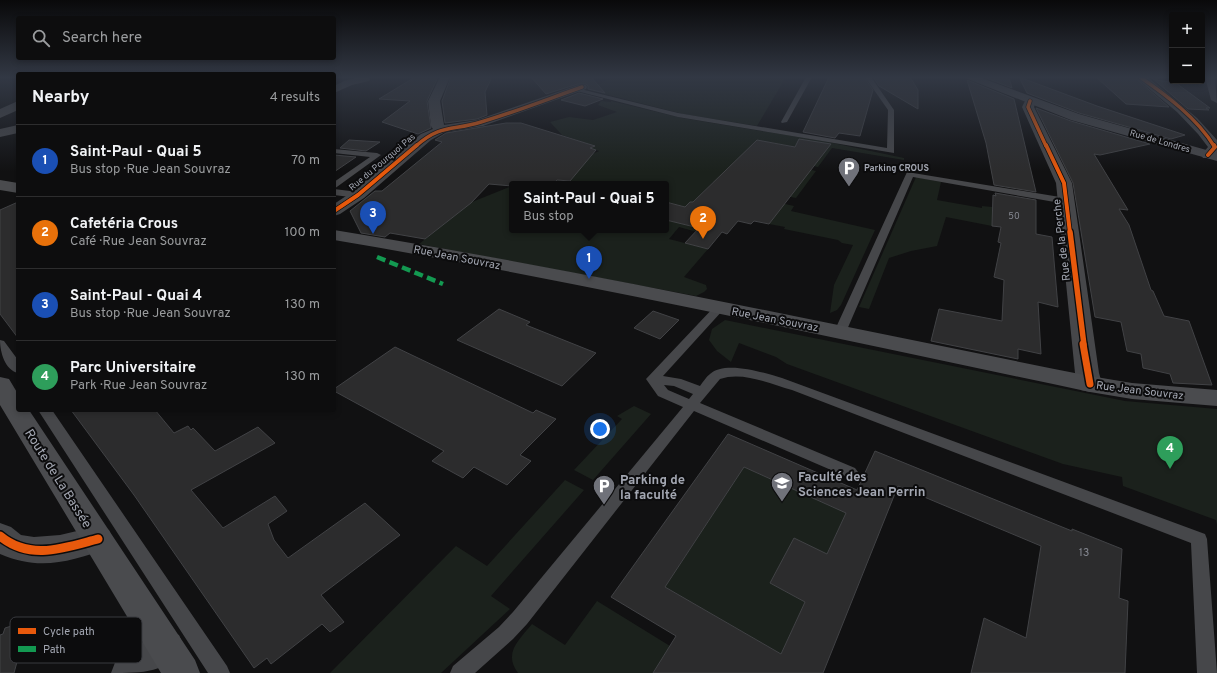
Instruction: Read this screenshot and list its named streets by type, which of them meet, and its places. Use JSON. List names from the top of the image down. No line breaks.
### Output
{"streets":{"main road":["Rue Jean Souvraz","Route de La Bassée"],"street":["Rue de Londres","Rue du Pourquoi Pas","Rue de la Perche"]},"crossings":[["Rue de la Perche","Rue Jean Souvraz"]],"places":{"parking":["Parking CROUS","Parking de la faculté"],"school or university":["Faculté des Sciences Jean Perrin"]},"house_numbers":["50","13"],"legend":["Cycle path","Path"],"page":{"map_buttons":["+","−"],"search":"Search here","heading":["Nearby","4 results"],"list":[{"mark":"1","name":"Saint-Paul - Quai 5","note":"Bus stop · Rue Jean Souvraz","value":"70 m"},{"mark":"2","name":"Cafetéria Crous","note":"Café · Rue Jean Souvraz","value":"100 m"},{"mark":"3","name":"Saint-Paul - Quai 4","note":"Bus stop · Rue Jean Souvraz","value":"130 m"},{"mark":"4","name":"Parc Universitaire","note":"Park · Rue Jean Souvraz","value":"130 m"}],"popup":["Saint-Paul - Quai 5","Bus stop"],"pins":["3","2","1","4"]}}
